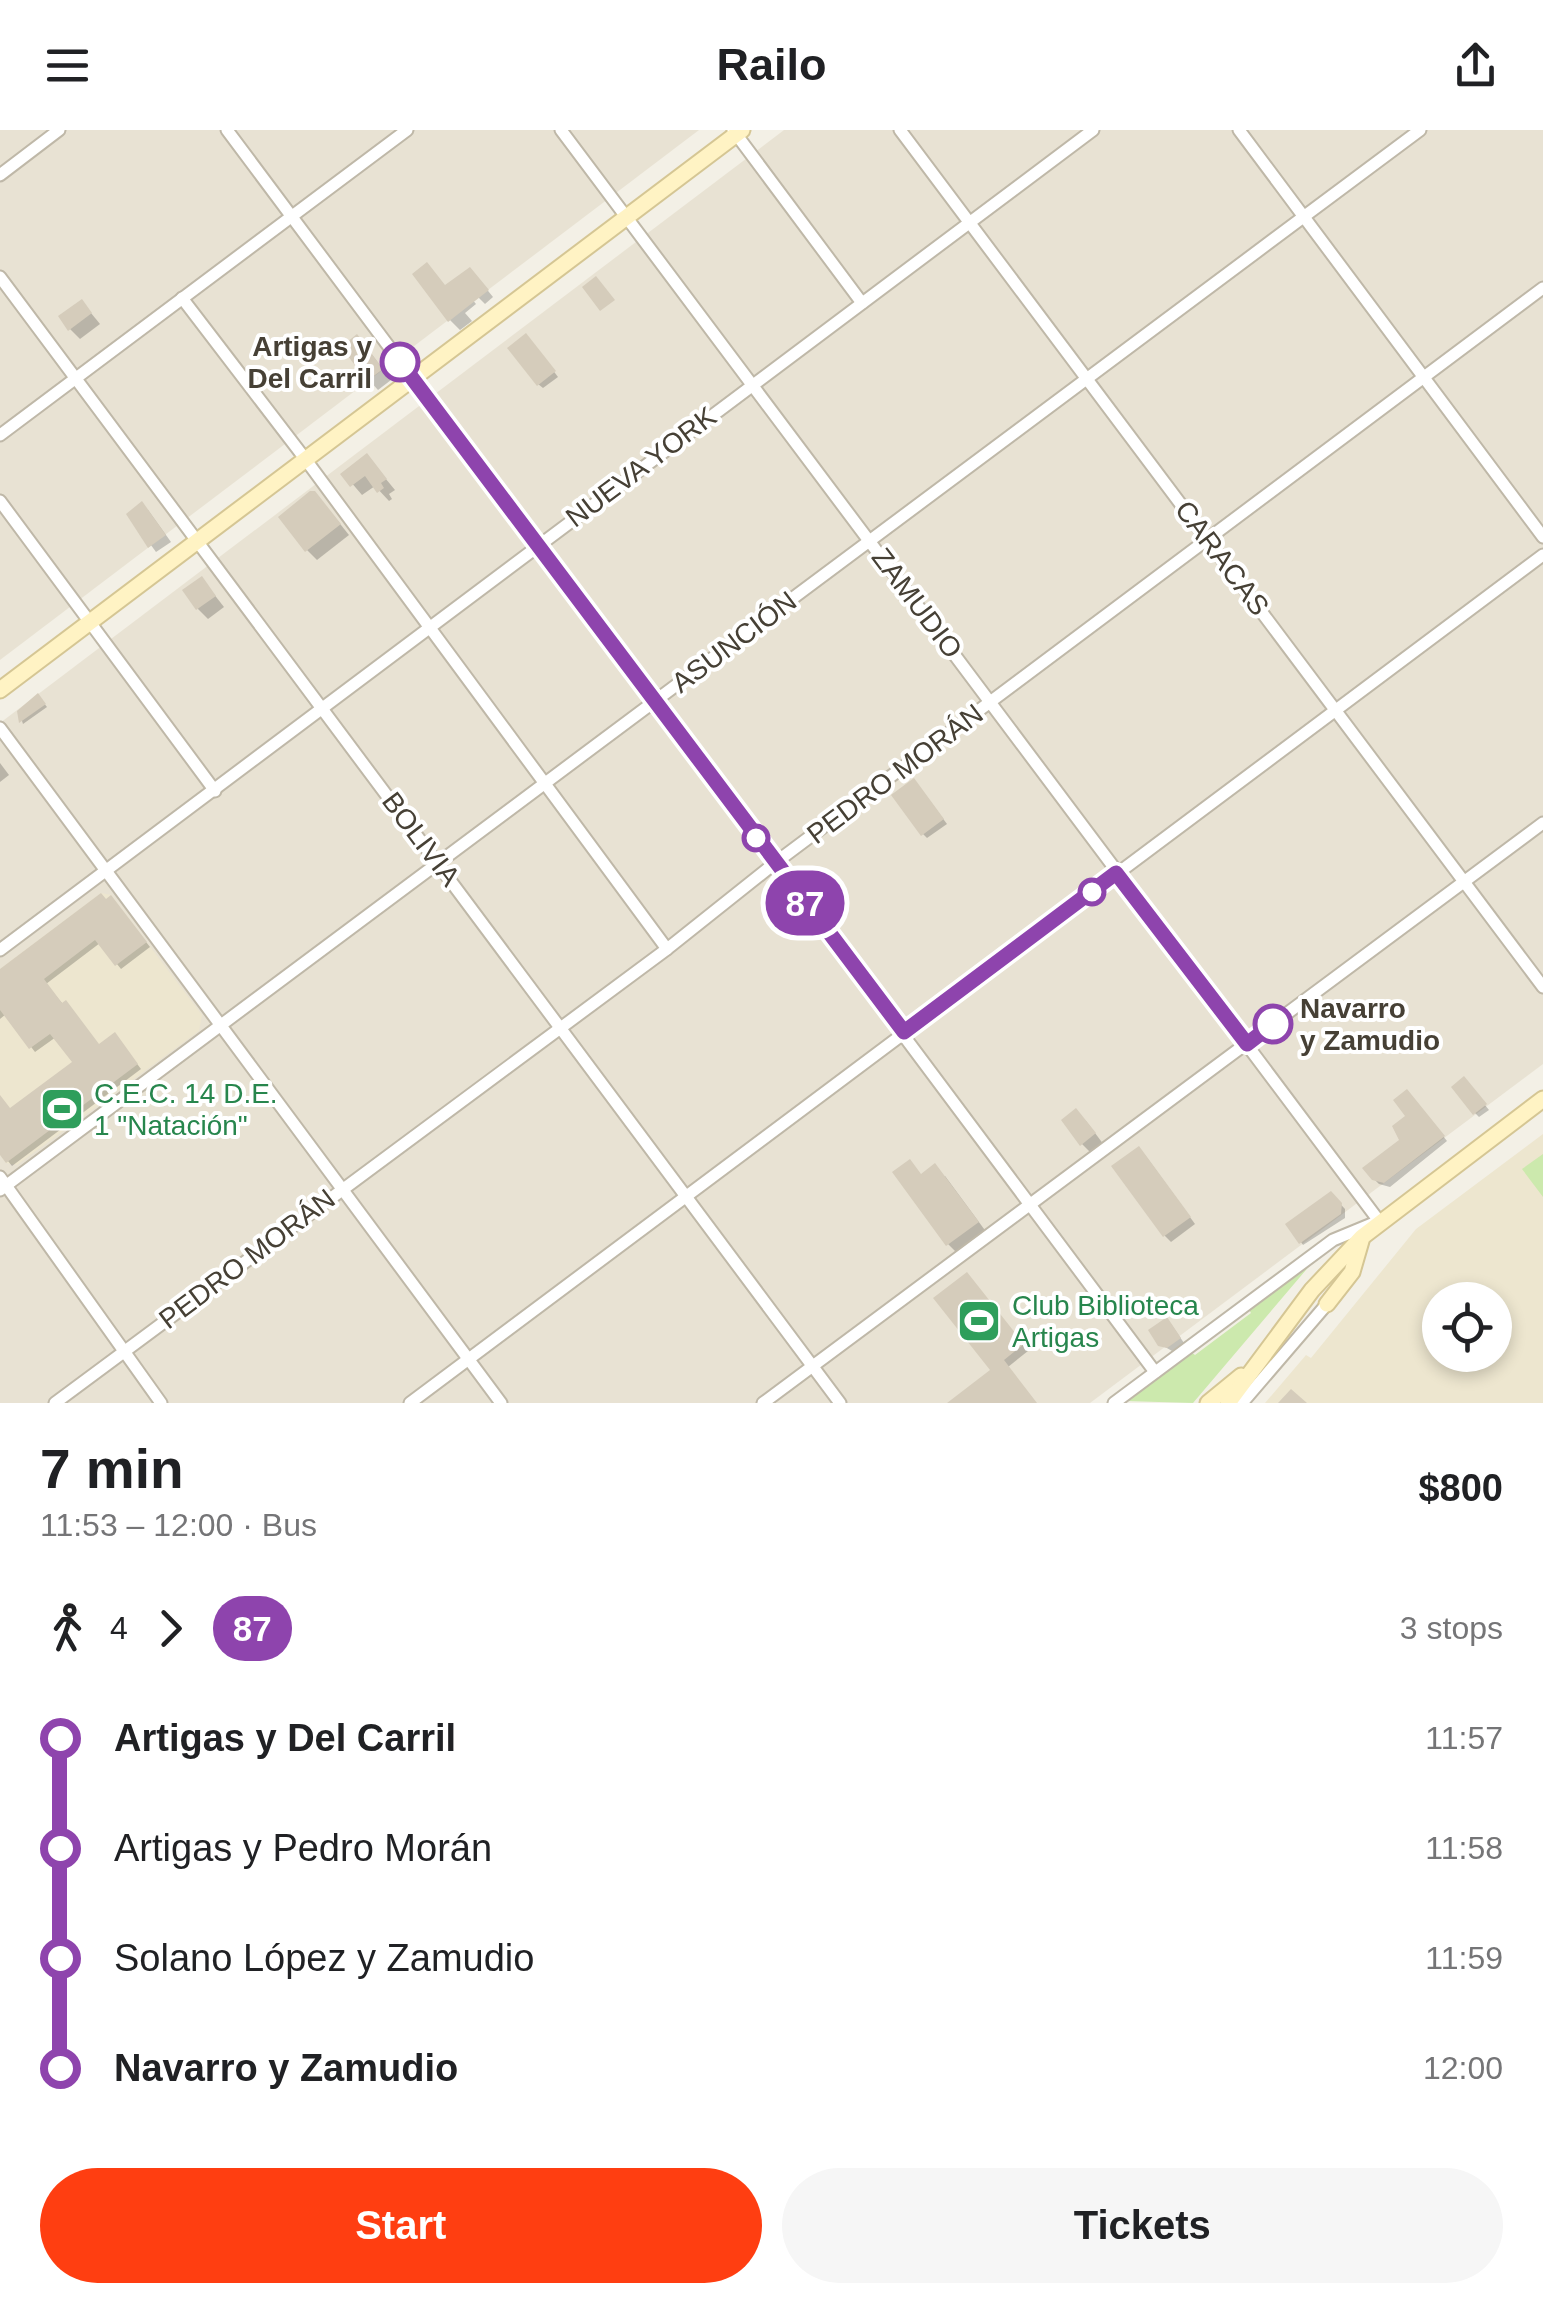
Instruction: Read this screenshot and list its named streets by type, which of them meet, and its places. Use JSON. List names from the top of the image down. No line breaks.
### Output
{"streets":{"street":["NUEVA YORK","CARACAS","ZAMUDIO","ASUNCIÓN","PEDRO MORÁN","BOLIVIA"]},"crossings":[["NUEVA YORK","CARACAS"],["NUEVA YORK","ZAMUDIO"],["NUEVA YORK","BOLIVIA"],["CARACAS","ASUNCIÓN"],["CARACAS","PEDRO MORÁN"],["ZAMUDIO","ASUNCIÓN"],["ZAMUDIO","PEDRO MORÁN"],["ASUNCIÓN","BOLIVIA"],["PEDRO MORÁN","BOLIVIA"]],"places":{"other":["Artigas y Del Carril","Navarro y Zamudio"],"sports":["C.E.C. 14 D.E. 1 \"Natación\"","Club Biblioteca Artigas"]},"lines":["bus line 87"],"page":{"header":"Railo","on_map":"87","heading":["7 min","11:53 – 12:00 · Bus","$800"],"legs":["4","87","3 stops"],"list":[{"name":"Artigas y Del Carril","value":"11:57"},{"name":"Artigas y Pedro Morán","value":"11:58"},{"name":"Solano López y Zamudio","value":"11:59"},{"name":"Navarro y Zamudio","value":"12:00"}],"buttons":["Start","Tickets"]}}
